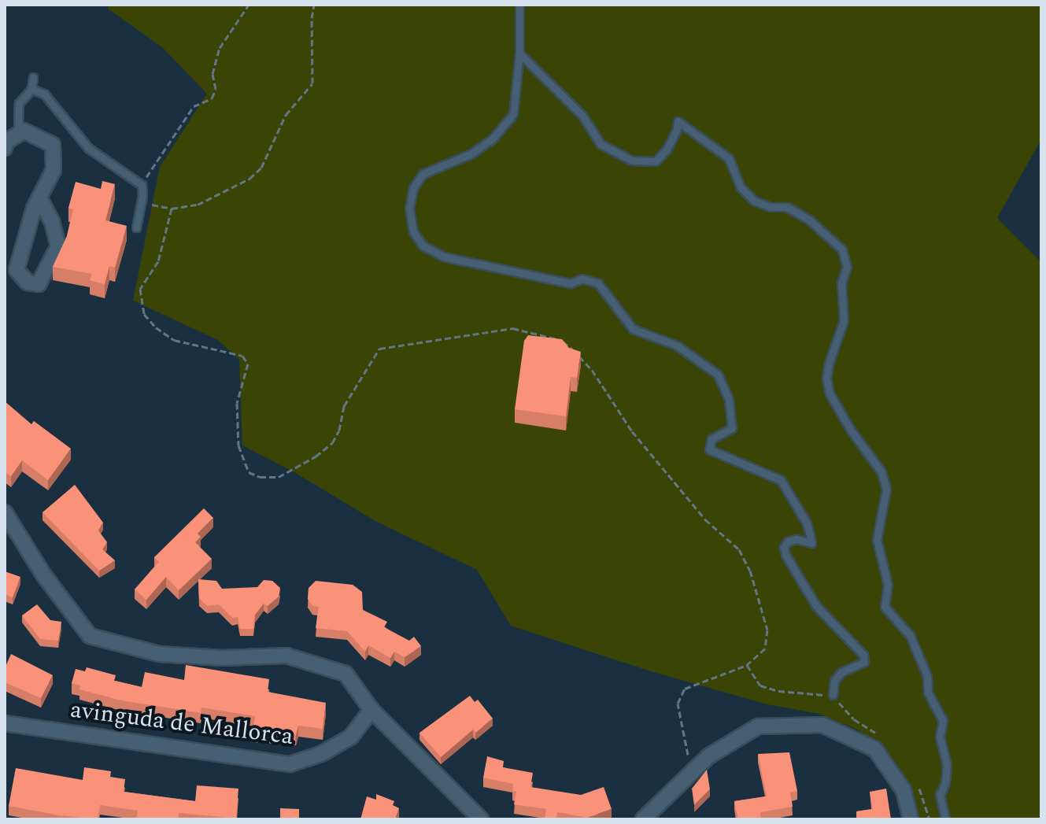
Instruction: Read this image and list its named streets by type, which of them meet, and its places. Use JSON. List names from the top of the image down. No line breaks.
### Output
{"streets":{"street":["avinguda de Mallorca"]}}
